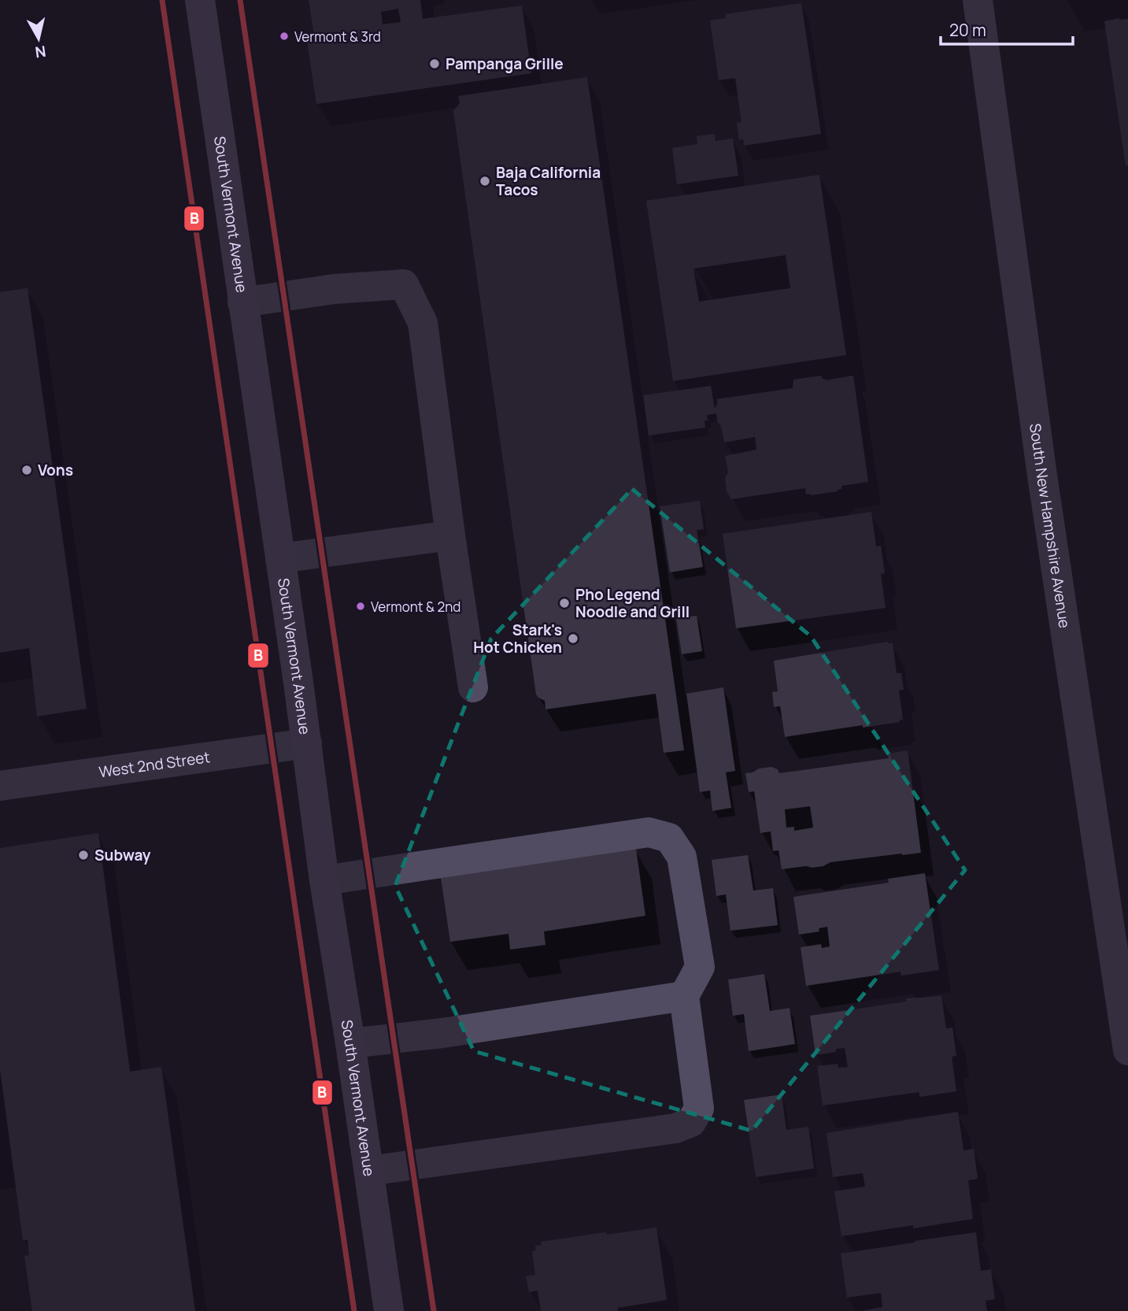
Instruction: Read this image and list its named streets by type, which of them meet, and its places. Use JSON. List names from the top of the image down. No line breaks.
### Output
{"streets":{"main road":["South Vermont Avenue"],"street":["South New Hampshire Avenue","West 2nd Street"]},"crossings":[["South Vermont Avenue","West 2nd Street"]],"places":["Vermont & 3rd","Pampanga Grille","Baja California Tacos","Vons","Pho Legend Noodle and Grill","Vermont & 2nd","Stark's Hot Chicken","Subway"],"lines":["transit line B"],"scale_bar":"20 m","north":"bottom"}
